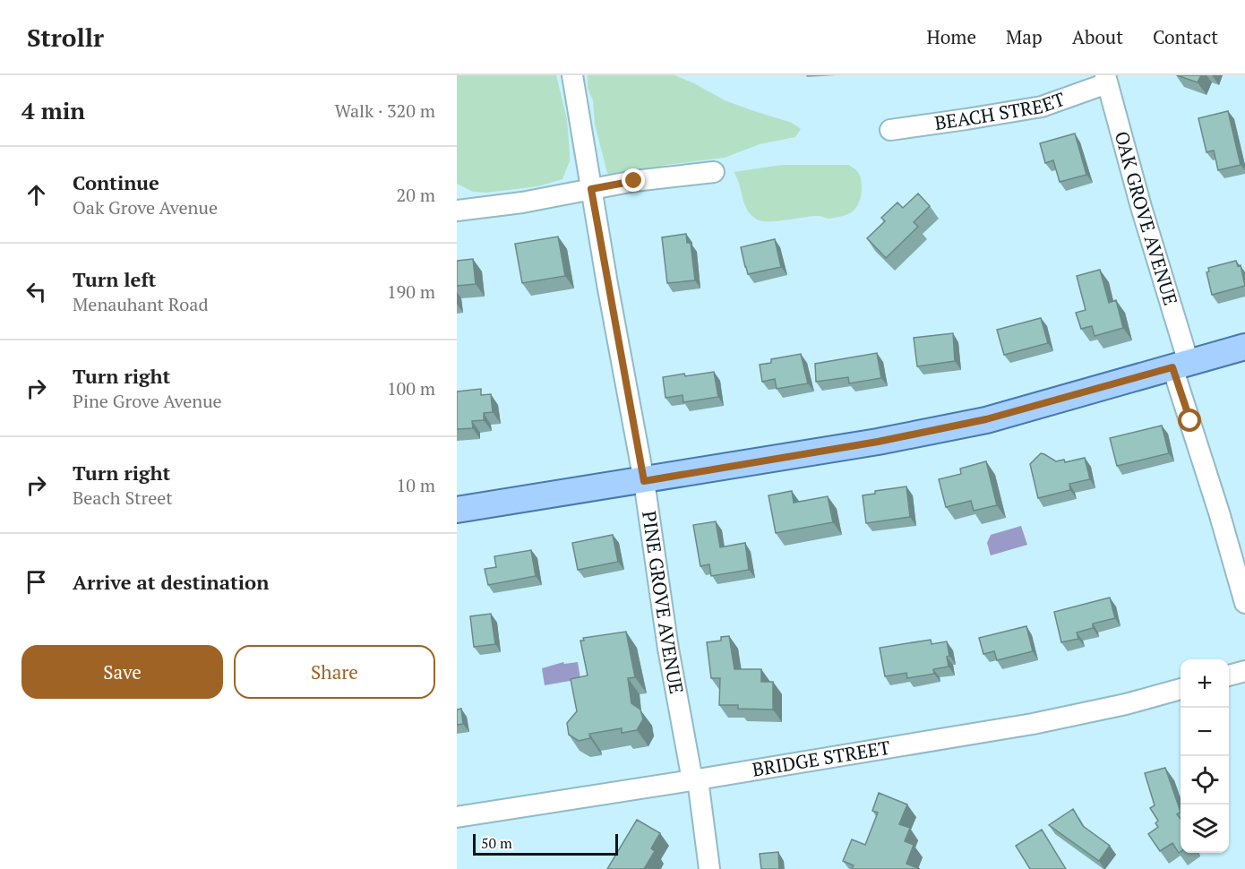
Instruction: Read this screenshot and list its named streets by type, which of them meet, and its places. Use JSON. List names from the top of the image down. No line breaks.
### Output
{"streets":{"street":["BEACH STREET","OAK GROVE AVENUE","PINE GROVE AVENUE","BRIDGE STREET"]},"crossings":[["BEACH STREET","OAK GROVE AVENUE"],["PINE GROVE AVENUE","BRIDGE STREET"]],"scale_bar":"50 m","page":{"header":"Strollr","nav":["Home","Map","About","Contact"],"heading":["4 min","Walk · 320 m"],"list":[["Continue","Oak Grove Avenue","20 m"],["Turn left","Menauhant Road","190 m"],["Turn right","Pine Grove Avenue","100 m"],["Turn right","Beach Street","10 m"],"Arrive at destination"],"buttons":["Save","Share"],"map_buttons":["+","−"],"scale":"50 m"}}
